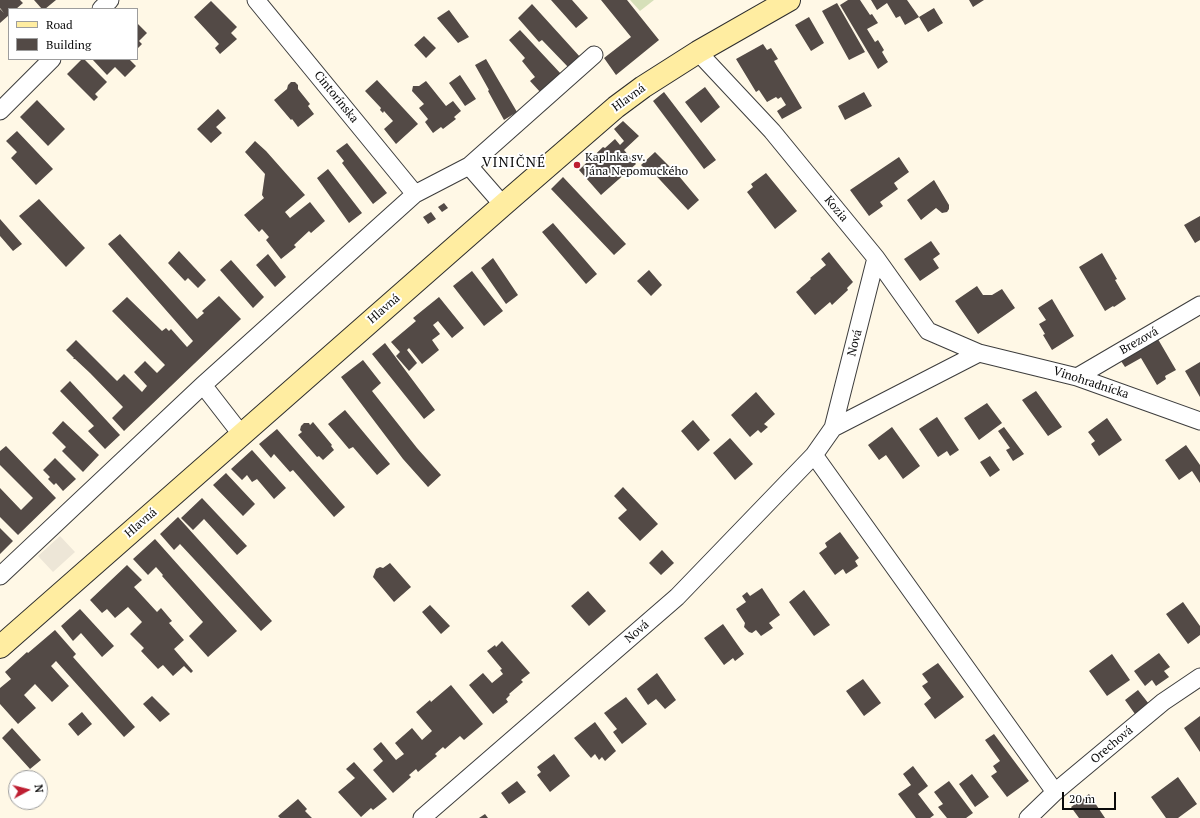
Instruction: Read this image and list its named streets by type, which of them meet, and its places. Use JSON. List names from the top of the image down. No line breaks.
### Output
{"streets":{"main road":["Hlavná"],"street":["Cintorínska","Kozia","Brezová","Nová","Vinohradnícka","Orechová"]},"crossings":[["Hlavná","Kozia"],["Kozia","Nová"],["Kozia","Vinohradnícka"],["Brezová","Vinohradnícka"],["Nová","Vinohradnícka"]],"districts":["VINIČNÉ"],"places":["Kaplnka sv. Jána Nepomuckého"],"legend":["Road","Building"],"scale_bar":"20 m","north":"right"}
